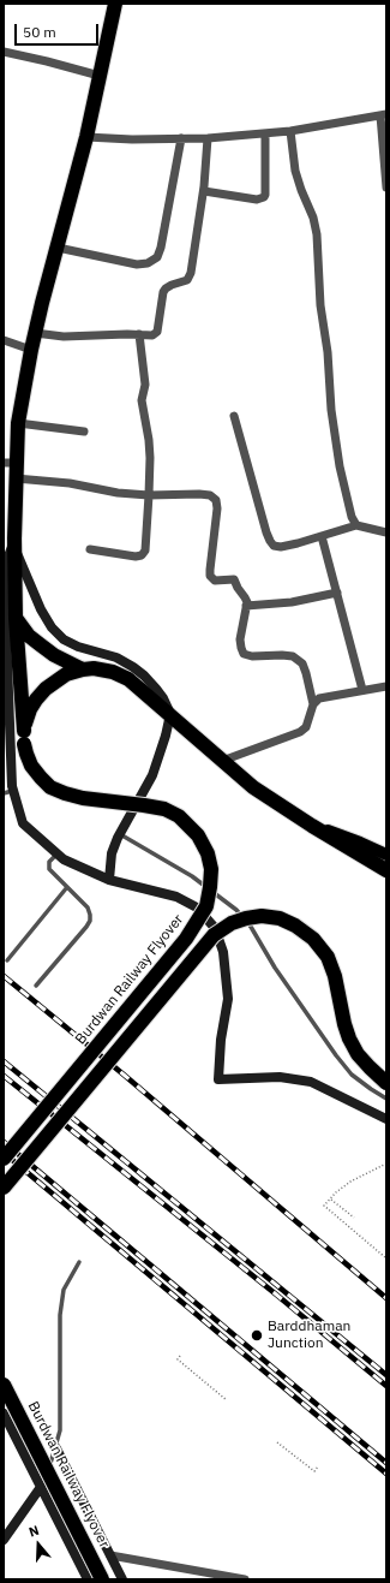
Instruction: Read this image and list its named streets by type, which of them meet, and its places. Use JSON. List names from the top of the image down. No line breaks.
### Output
{"streets":{"highway":["Burdwan Railway Flyover"]},"places":["Barddhaman Junction"],"scale_bar":"50 m","north":"top"}
